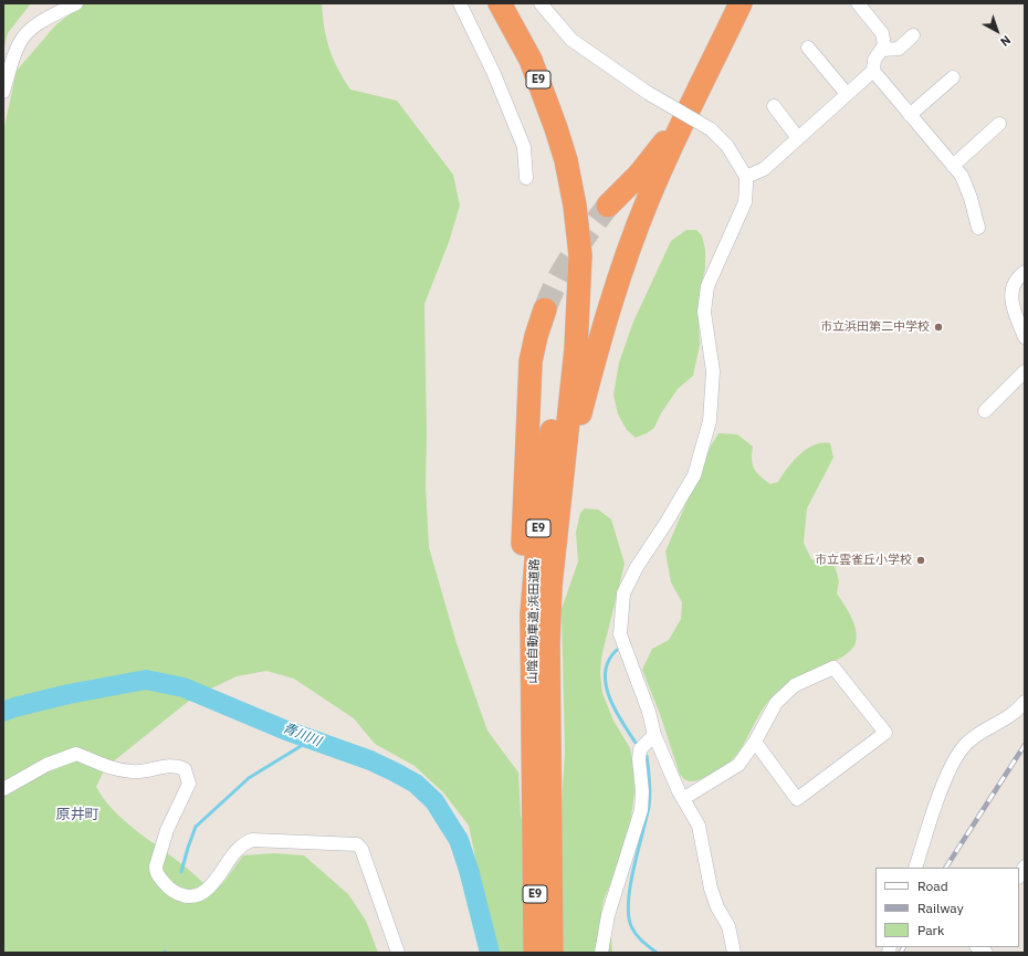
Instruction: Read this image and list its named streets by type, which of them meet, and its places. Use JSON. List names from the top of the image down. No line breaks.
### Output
{"streets":{"highway":["E9","山陰自動車道;浜田道路"]},"crossings":[["E9","山陰自動車道;浜田道路"]],"districts":["原井町"],"water":["青川川"],"places":["市立浜田第二中学校","市立雲雀丘小学校"],"legend":["Road","Railway","Park"],"north":"bottom right"}
